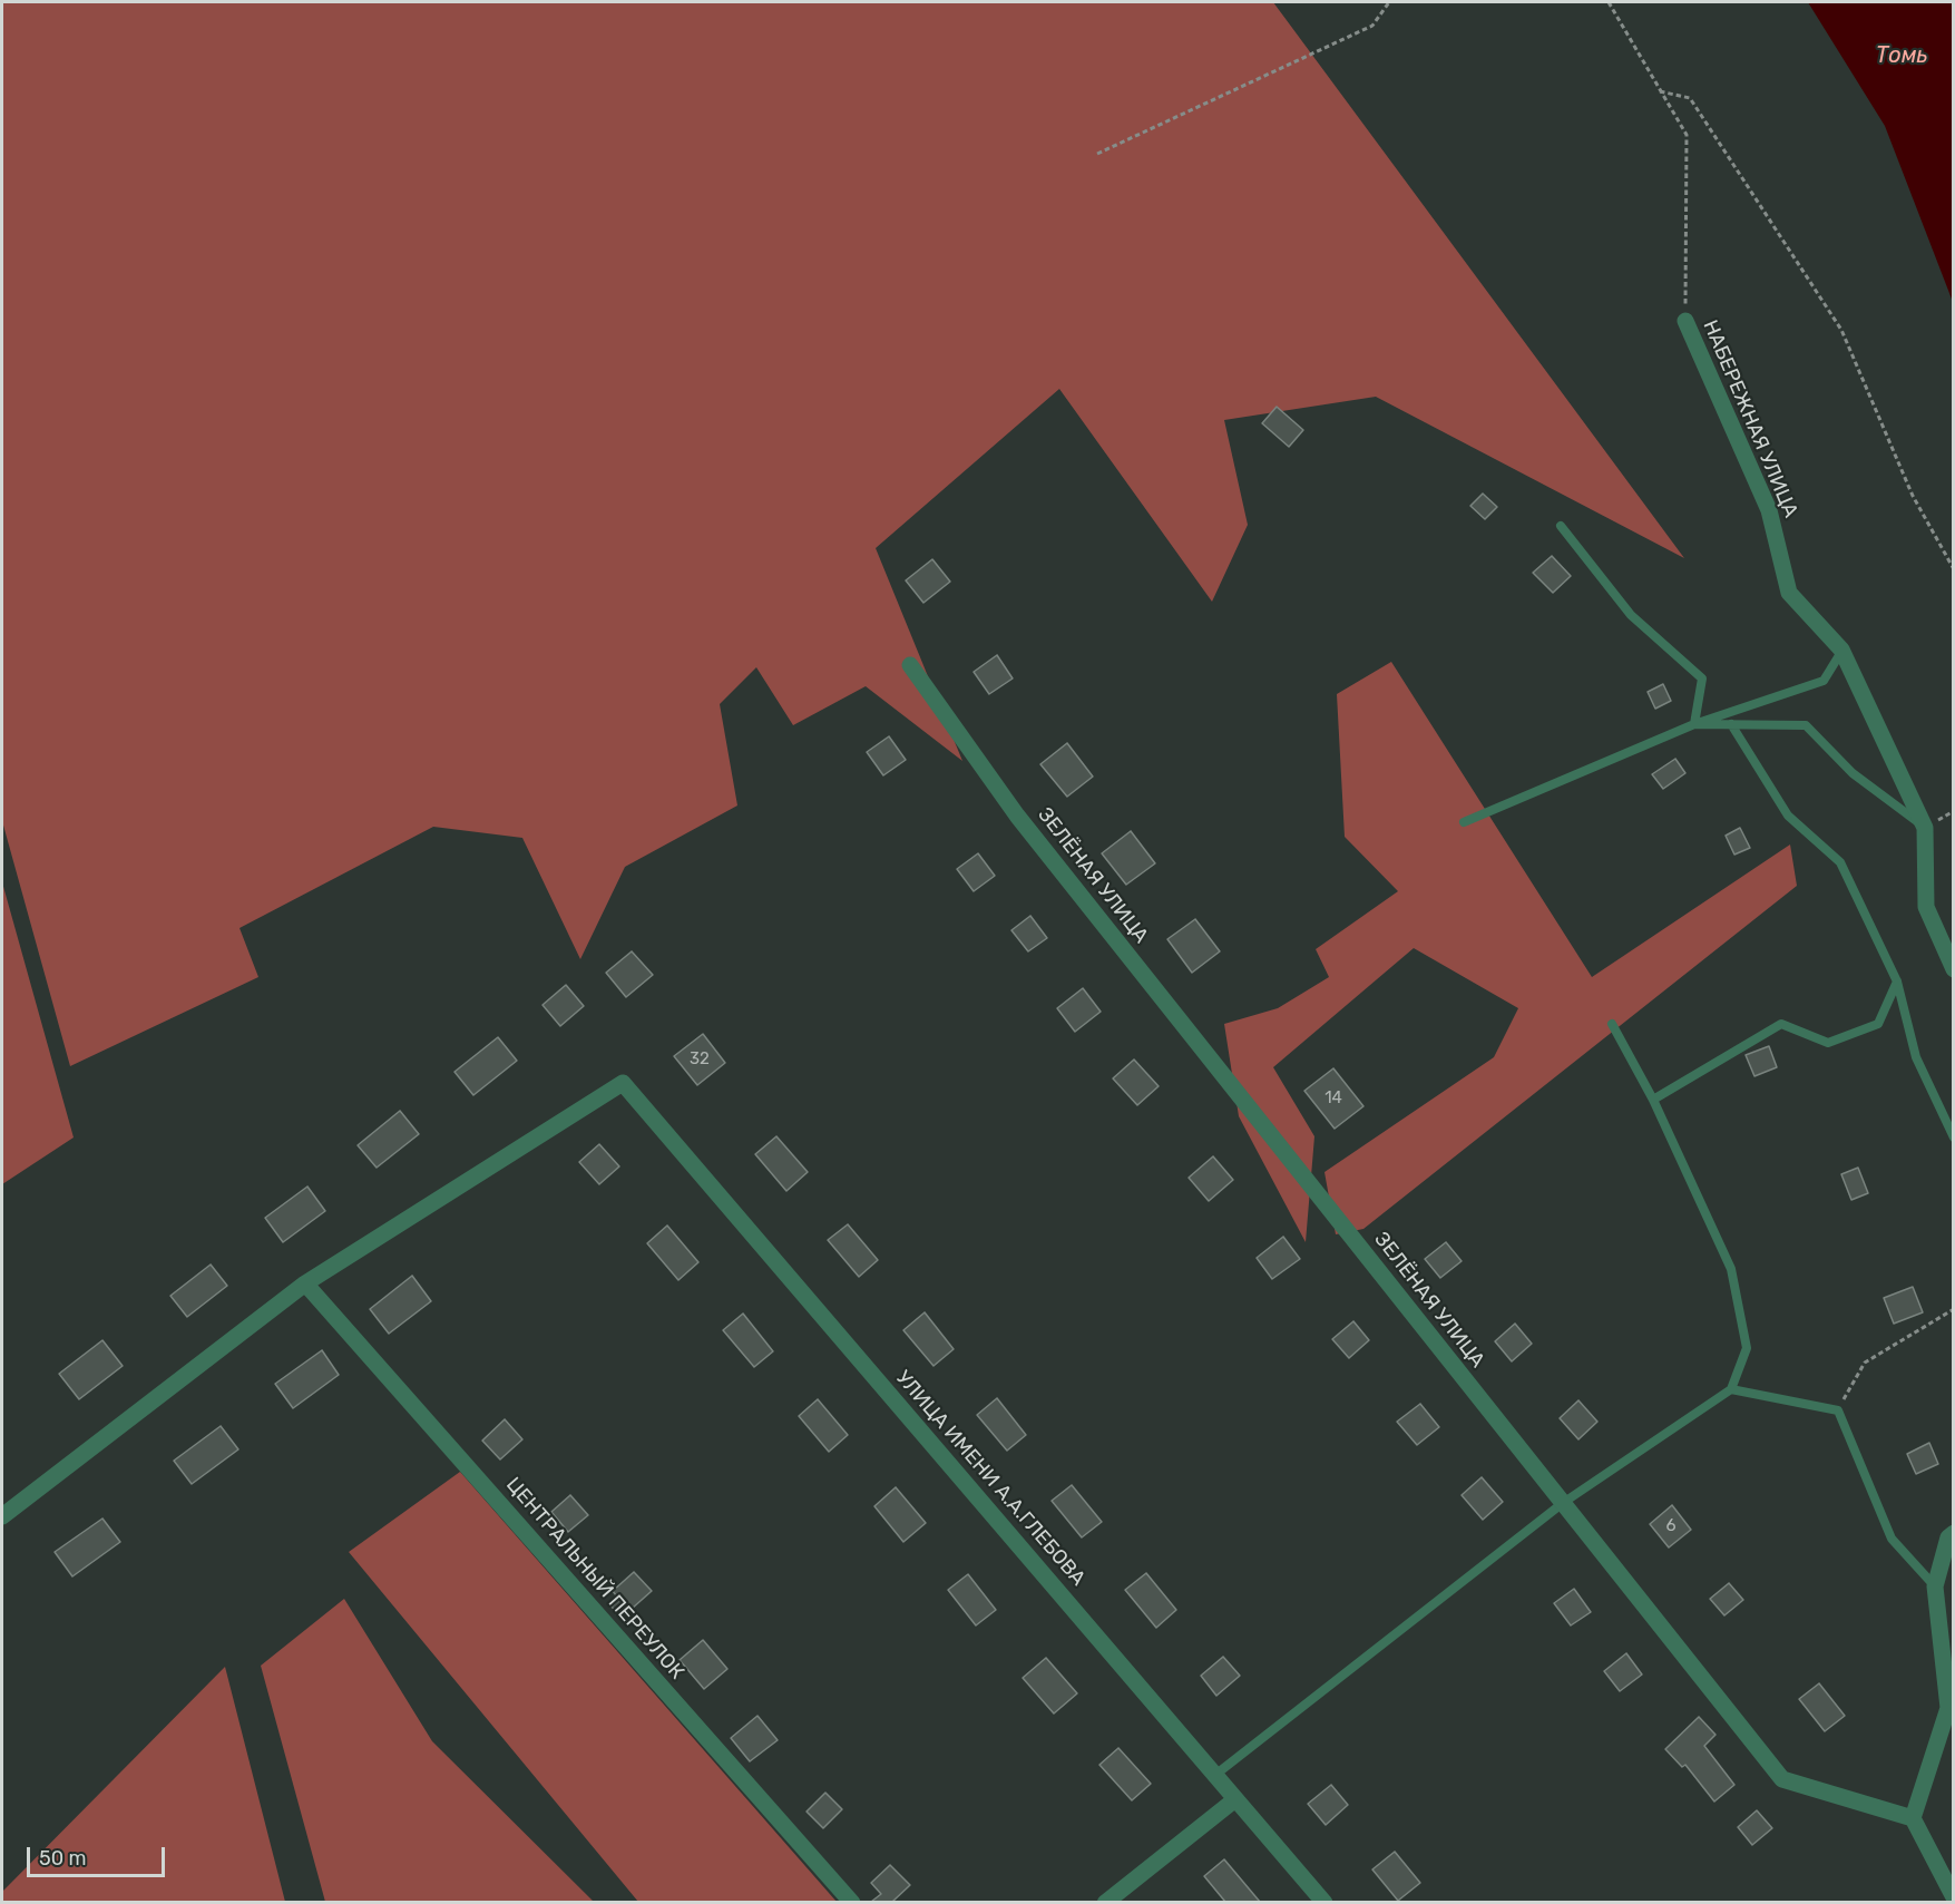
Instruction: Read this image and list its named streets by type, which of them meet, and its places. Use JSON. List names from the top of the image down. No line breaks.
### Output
{"streets":{"street":["НАБЕРЕЖНАЯ УЛИЦА","ЗЕЛЁНАЯ УЛИЦА","УЛИЦА ИМЕНИ А.А.ГЛЕБОВА","ЦЕНТРАЛЬНЫЙ ПЕРЕУЛОК"]},"crossings":[["УЛИЦА ИМЕНИ А.А.ГЛЕБОВА","ЦЕНТРАЛЬНЫЙ ПЕРЕУЛОК"]],"water":["Томь"],"house_numbers":["32","14","6"],"scale_bar":"50 m"}
